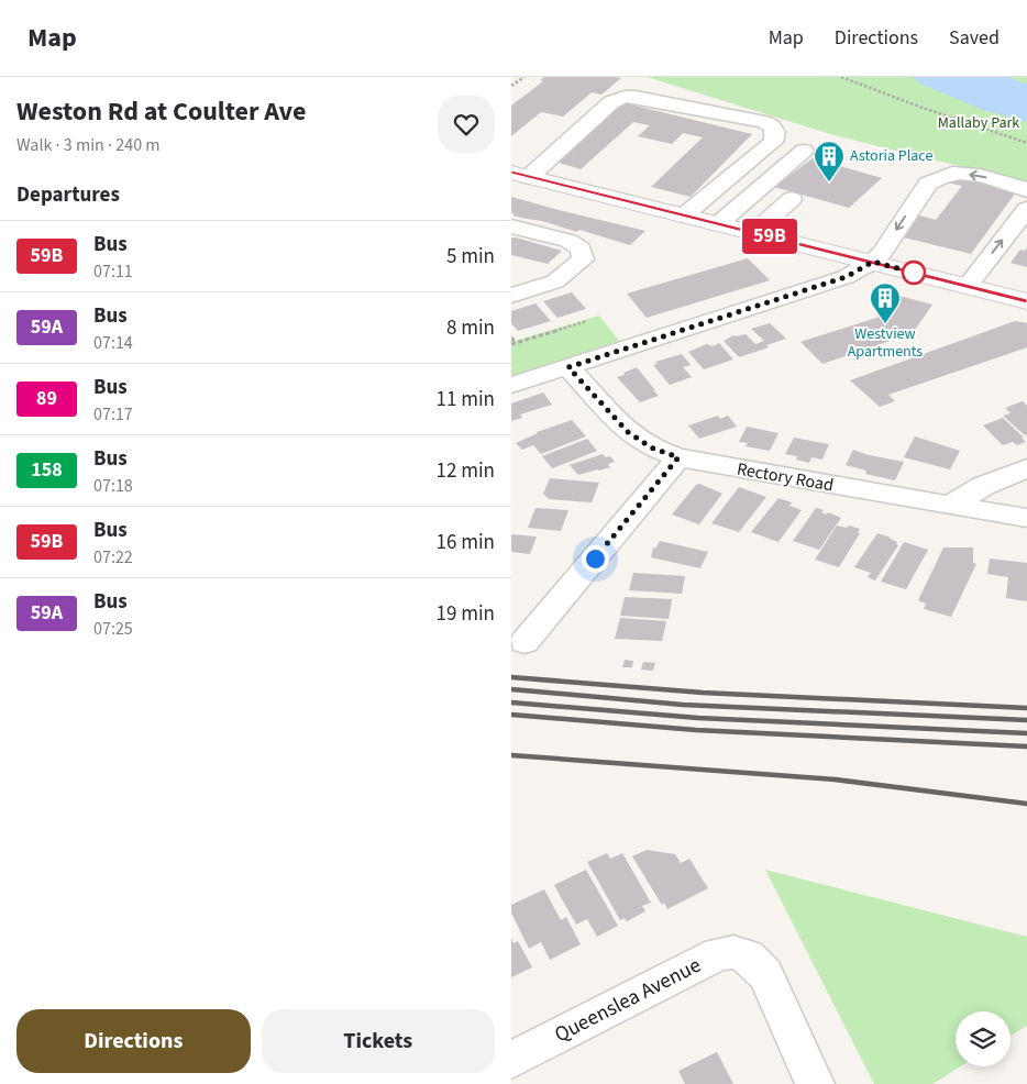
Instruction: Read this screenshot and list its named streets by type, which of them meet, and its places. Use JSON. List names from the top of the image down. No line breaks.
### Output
{"streets":{"street":["Rectory Road","Queenslea Avenue"]},"parks":["Mallaby Park"],"places":{"building":["Astoria Place","Westview Apartments"]},"lines":["bus line 59B"],"page":{"header":"Map","nav":["Map","Directions","Saved"],"heading":[["Weston Rd at Coulter Ave","Walk · 3 min · 240 m"],"Departures"],"on_map":"59B","list":[{"mark":"59B","name":"Bus","note":"07:11","value":"5 min"},{"mark":"59A","name":"Bus","note":"07:14","value":"8 min"},{"mark":"89","name":"Bus","note":"07:17","value":"11 min"},{"mark":"158","name":"Bus","note":"07:18","value":"12 min"},{"mark":"59B","name":"Bus","note":"07:22","value":"16 min"},{"mark":"59A","name":"Bus","note":"07:25","value":"19 min"}],"buttons":["Directions","Tickets"]}}
